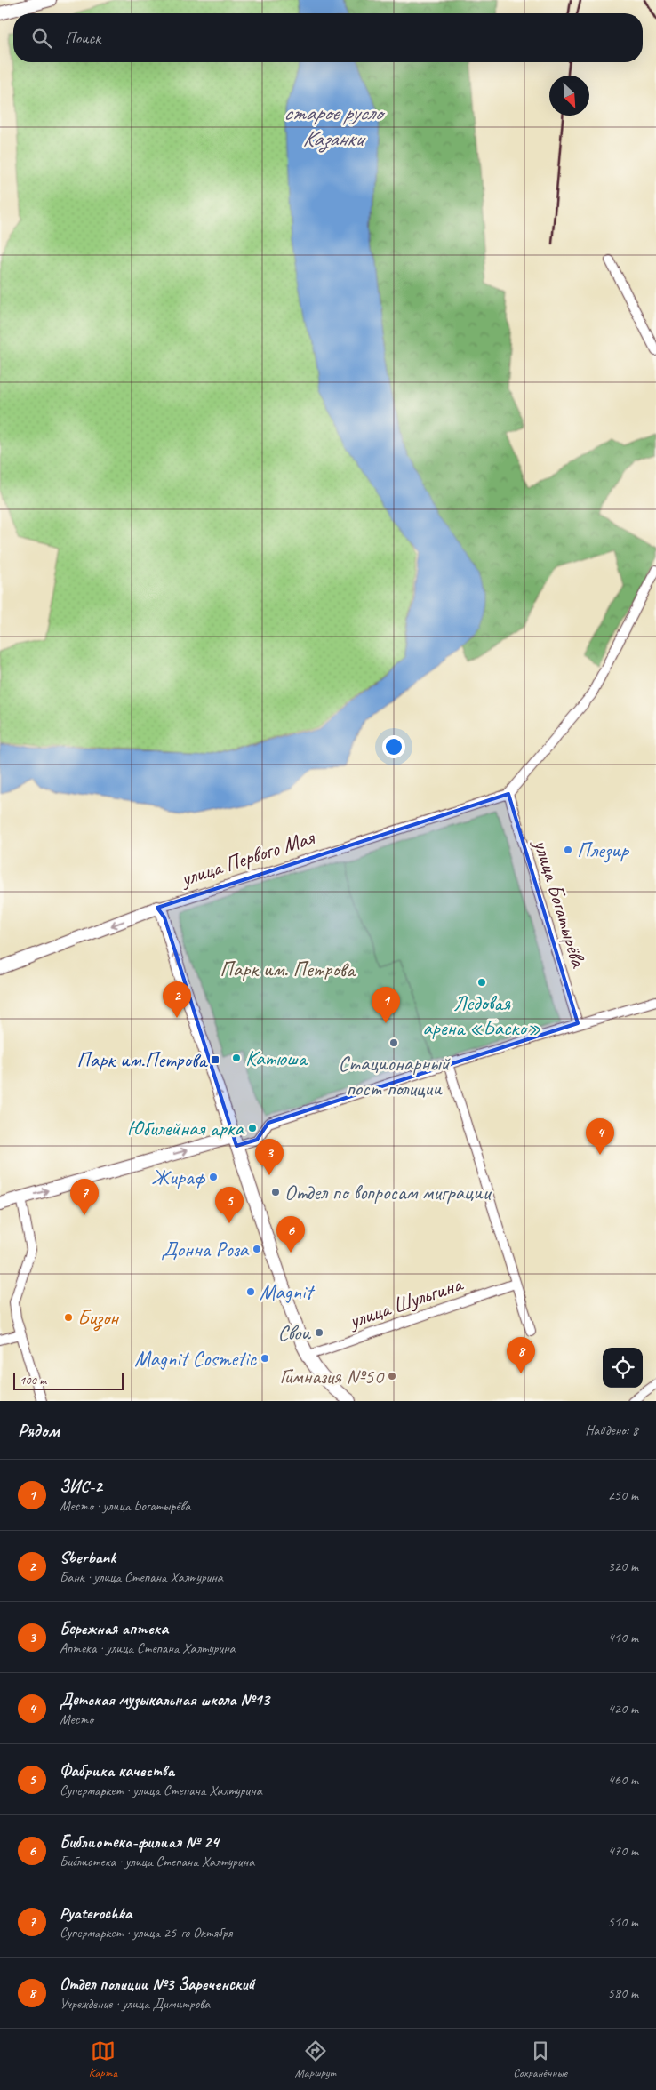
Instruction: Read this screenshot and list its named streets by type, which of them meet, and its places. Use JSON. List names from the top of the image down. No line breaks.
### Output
{"streets":{"street":["улица Первого Мая","улица Богатырёва","улица Шульгина"]},"crossings":[["улица Первого Мая","улица Богатырёва"]],"water":["старое русло Казанки"],"parks":["Парк им. Петрова"],"places":{"other":["Плезир","Ледовая арена «Баско»","Стационарный пост полиции","Катюша","Юбилейная арка","Жираф","Отдел по вопросам миграции","Донна Роза","Magnit","Бизон","Свои","Magnit Cosmetic","Гимназия №50"],"transit":["Парк им.Петрова"]},"scale_bar":"100 m","north":"bottom right","page":{"search":"Поиск","pins":["2","1","4","3","7","5","6","8"],"scale":"100 m","heading":["Рядом","Найдено: 8"],"list":[{"mark":"1","name":"ЗИС-2","note":"Место · улица Богатырёва","value":"250 m"},{"mark":"2","name":"Sberbank","note":"Банк · улица Степана Халтурина","value":"320 m"},{"mark":"3","name":"Бережная аптека","note":"Аптека · улица Степана Халтурина","value":"410 m"},{"mark":"4","name":"Детская музыкальная школа №13","note":"Место","value":"420 m"},{"mark":"5","name":"Фабрика качества","note":"Супермаркет · улица Степана Халтурина","value":"460 m"},{"mark":"6","name":"Библиотека-филиал № 24","note":"Библиотека · улица Степана Халтурина","value":"470 m"},{"mark":"7","name":"Pyaterochka","note":"Супермаркет · улица 25-го Октября","value":"510 m"},{"mark":"8","name":"Отдел полиции №3 Зареченский","note":"Учреждение · улица Димитрова","value":"580 m"}],"nav":["Карта","Маршрут","Сохранённые"]}}
